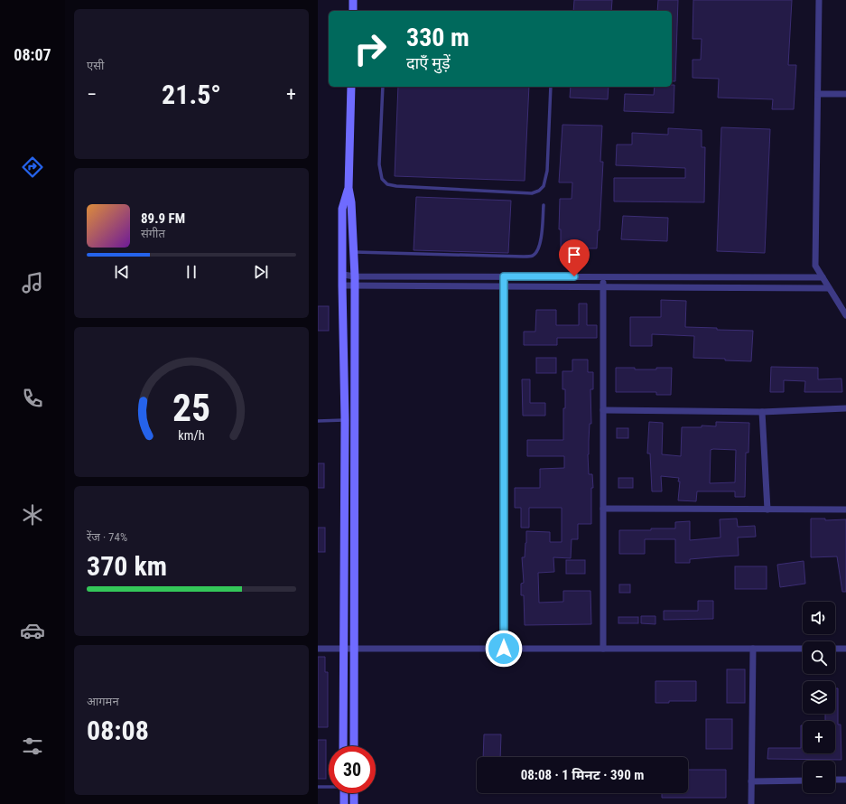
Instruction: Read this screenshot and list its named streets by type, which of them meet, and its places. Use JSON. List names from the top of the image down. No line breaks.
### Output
{"page":{"tabs":"08:07","tile":["एसी",["रेंज · 74%","370 km"],["आगमन","08:08"]],"turn":["330 m","दाएँ मुड़ें"],"heat":["−","21.5°","+"],"song":["89.9 FM","संगीत"],"map_buttons":["+","−"],"limit":"30","trip":"08:08 · 1 मिनट · 390 m","gauge":["25","km/h"]}}
